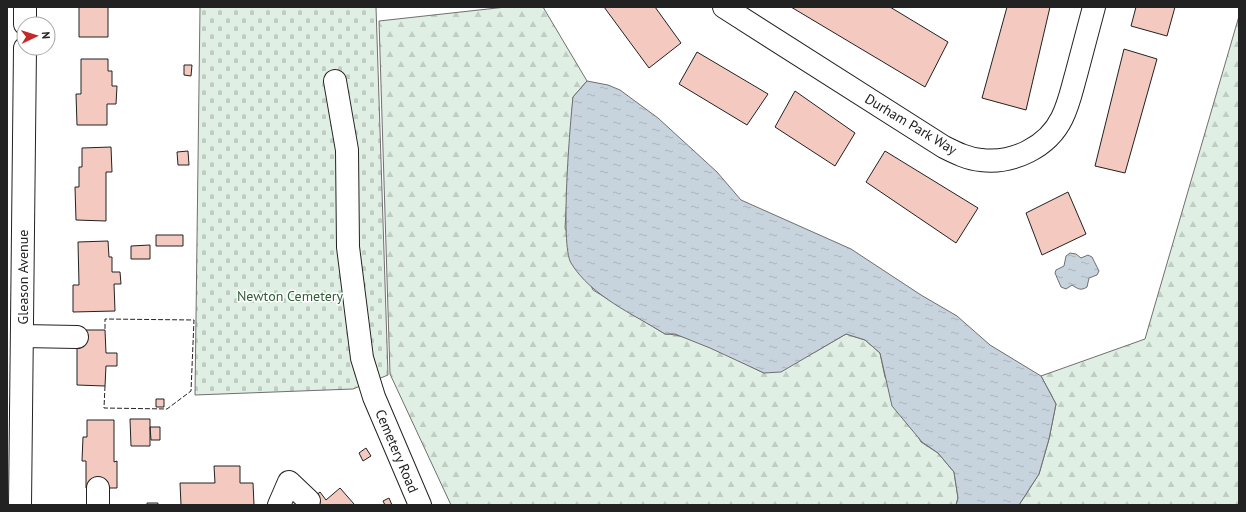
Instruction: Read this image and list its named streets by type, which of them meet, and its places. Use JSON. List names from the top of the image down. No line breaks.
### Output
{"streets":{"street":["Durham Park Way","Gleason Avenue","Cemetery Road"]},"parks":["Newton Cemetery"],"north":"right"}
